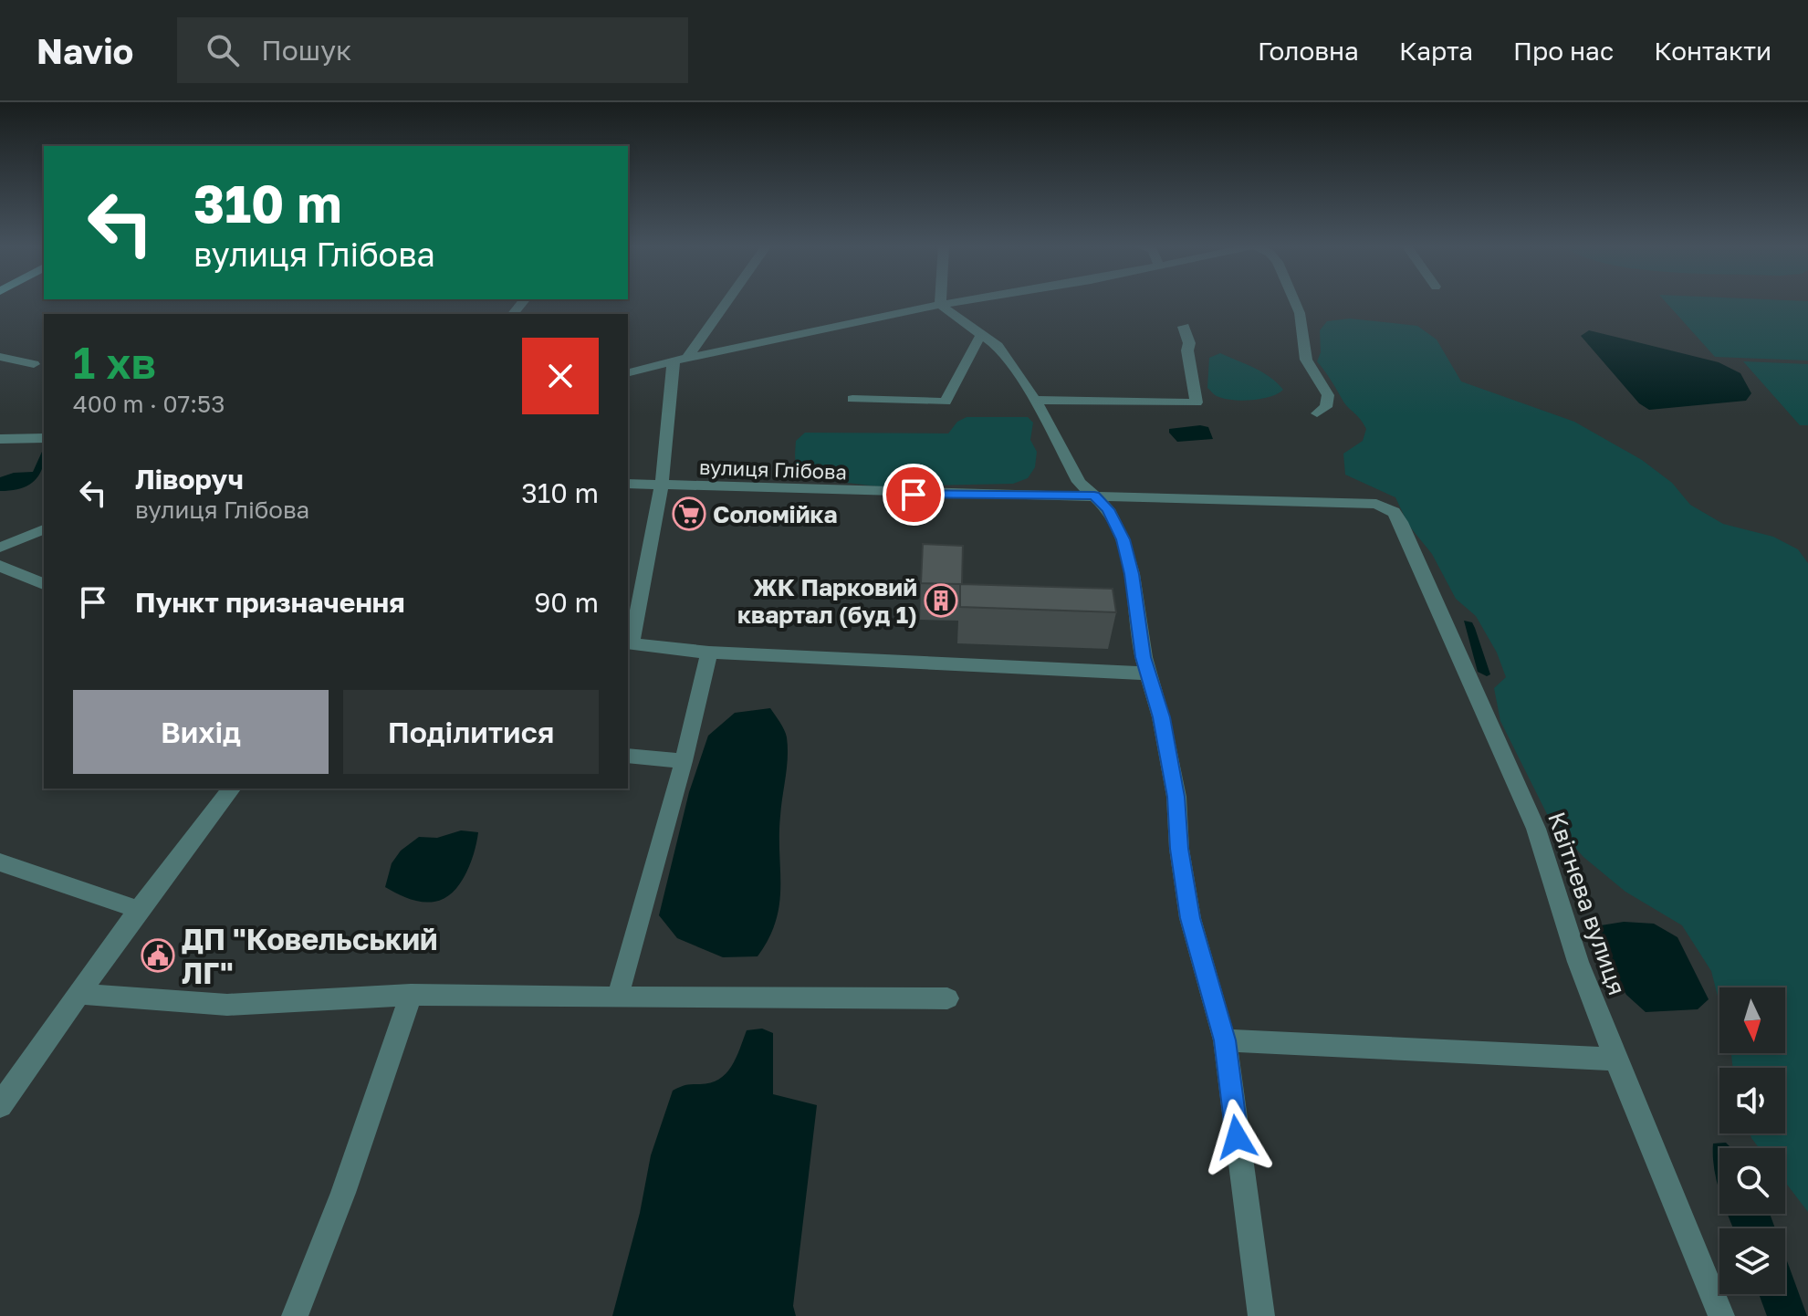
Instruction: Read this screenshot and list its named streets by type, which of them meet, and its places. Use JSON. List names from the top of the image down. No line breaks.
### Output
{"streets":{"street":["вулиця Глібова","Квітнева вулиця"]},"crossings":[["вулиця Глібова","Квітнева вулиця"]],"places":{"supermarket":["Соломійка"],"building":["ЖК Парковий квартал (буд 1)"],"public building":["ДП \"Ковельський ЛГ\""]},"north":"bottom","page":{"header":"Navio","search":"Пошук","nav":["Головна","Карта","Про нас","Контакти"],"turn":["310 m","вулиця Глібова"],"heading":["1 хв","400 m · 07:53"],"list":[{"name":"Ліворуч","note":"вулиця Глібова","value":"310 m"},{"name":"Пункт призначення","value":"90 m"}],"buttons":["Вихід","Поділитися"]}}
